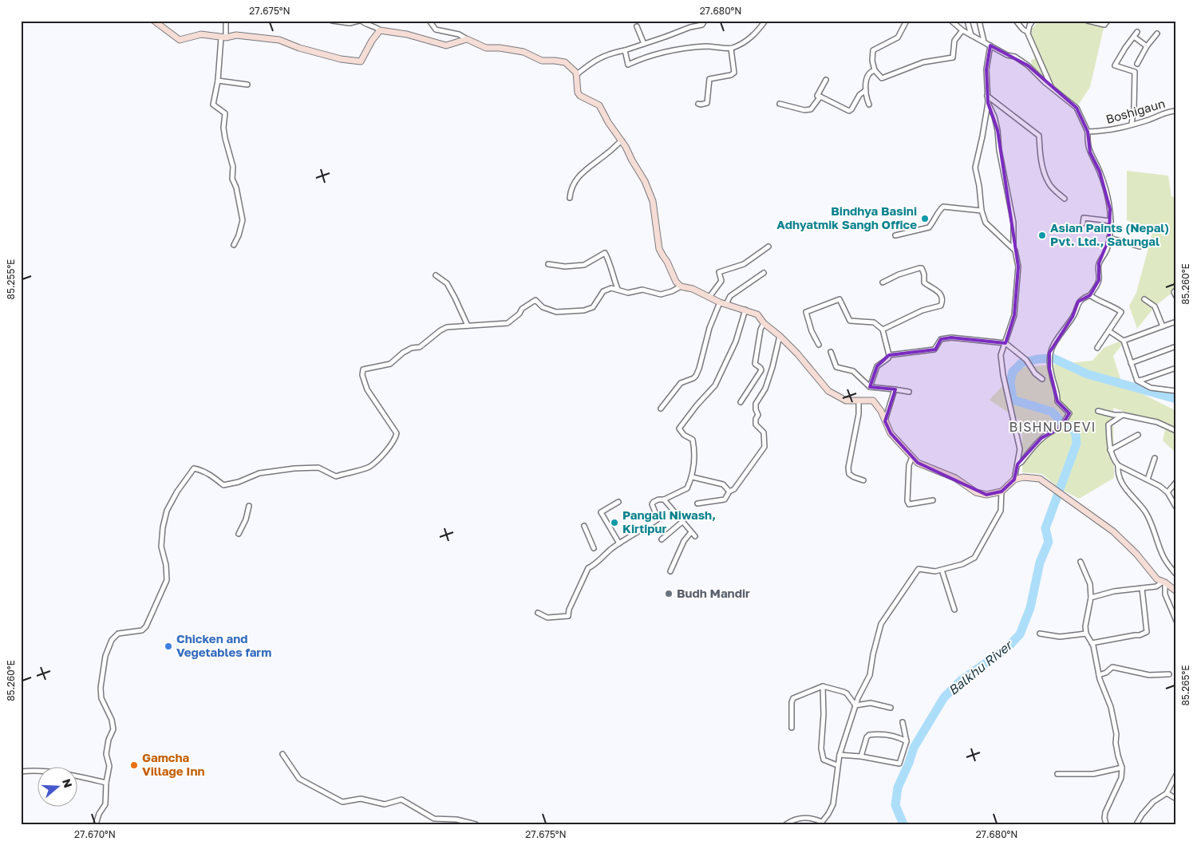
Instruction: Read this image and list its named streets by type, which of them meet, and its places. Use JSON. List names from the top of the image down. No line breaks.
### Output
{"streets":{"street":["Boshigaun"]},"districts":["BISHNUDEVI"],"water":["Balkhu River"],"places":["Bindhya Basini Adhyatmik Sangh Office","Asian Paints (Nepal) Pvt. Ltd., Satungal","Pangali Niwash, Kirtipur","Budh Mandir","Chicken and Vegetables farm","Gamcha Village Inn"],"north":"right","coordinates":["27.675°N","27.680°N","85.255°E","85.260°E","85.265°E","27.670°N"]}
